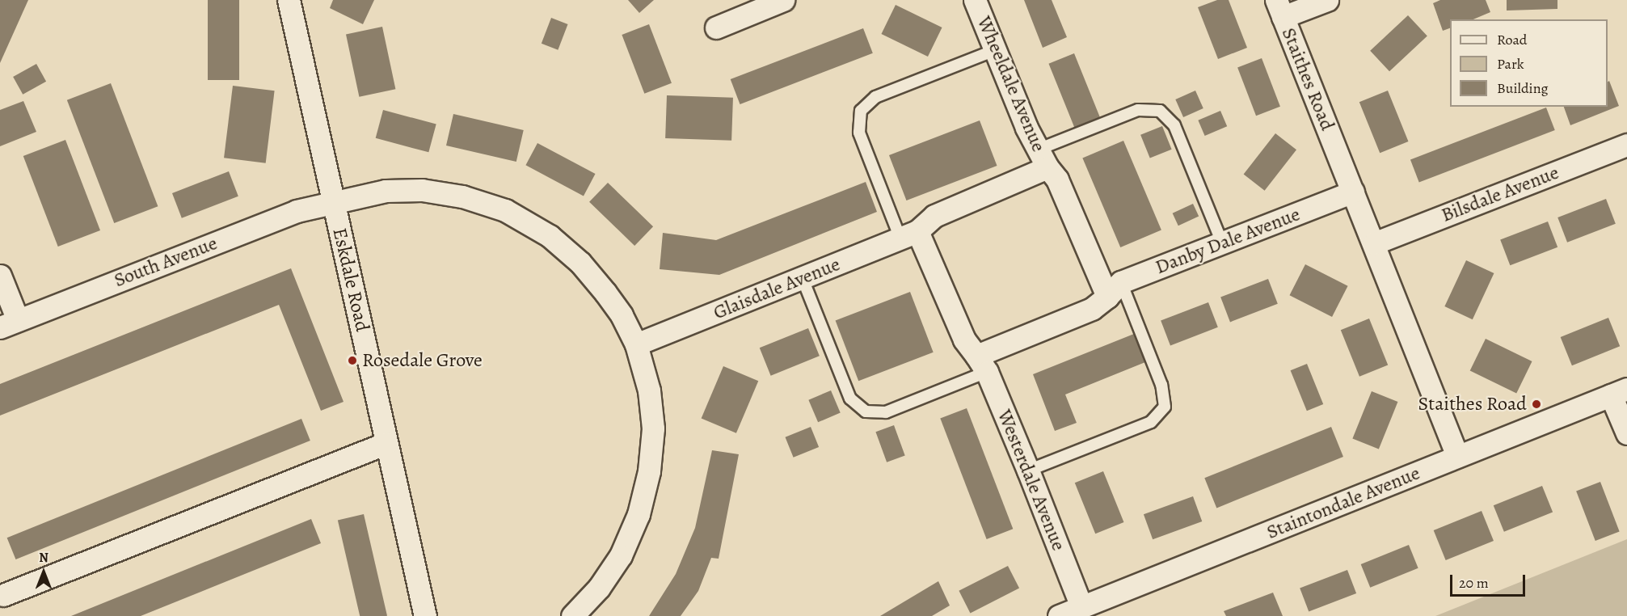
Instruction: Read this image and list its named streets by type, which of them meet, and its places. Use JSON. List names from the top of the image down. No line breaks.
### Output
{"streets":{"street":["Staithes Road","Wheeldale Avenue","Bilsdale Avenue","Danby Dale Avenue","South Avenue","Eskdale Road","Glaisdale Avenue","Westerdale Avenue","Staintondale Avenue"]},"crossings":[["Staithes Road","Bilsdale Avenue"],["Staithes Road","Danby Dale Avenue"],["Staithes Road","Staintondale Avenue"],["Wheeldale Avenue","Danby Dale Avenue"],["Wheeldale Avenue","Glaisdale Avenue"],["Danby Dale Avenue","Westerdale Avenue"],["South Avenue","Eskdale Road"],["South Avenue","Glaisdale Avenue"],["Glaisdale Avenue","Westerdale Avenue"],["Westerdale Avenue","Staintondale Avenue"]],"places":["Rosedale Grove","Staithes Road"],"legend":["Road","Park","Building"],"scale_bar":"20 m","north":"top"}
